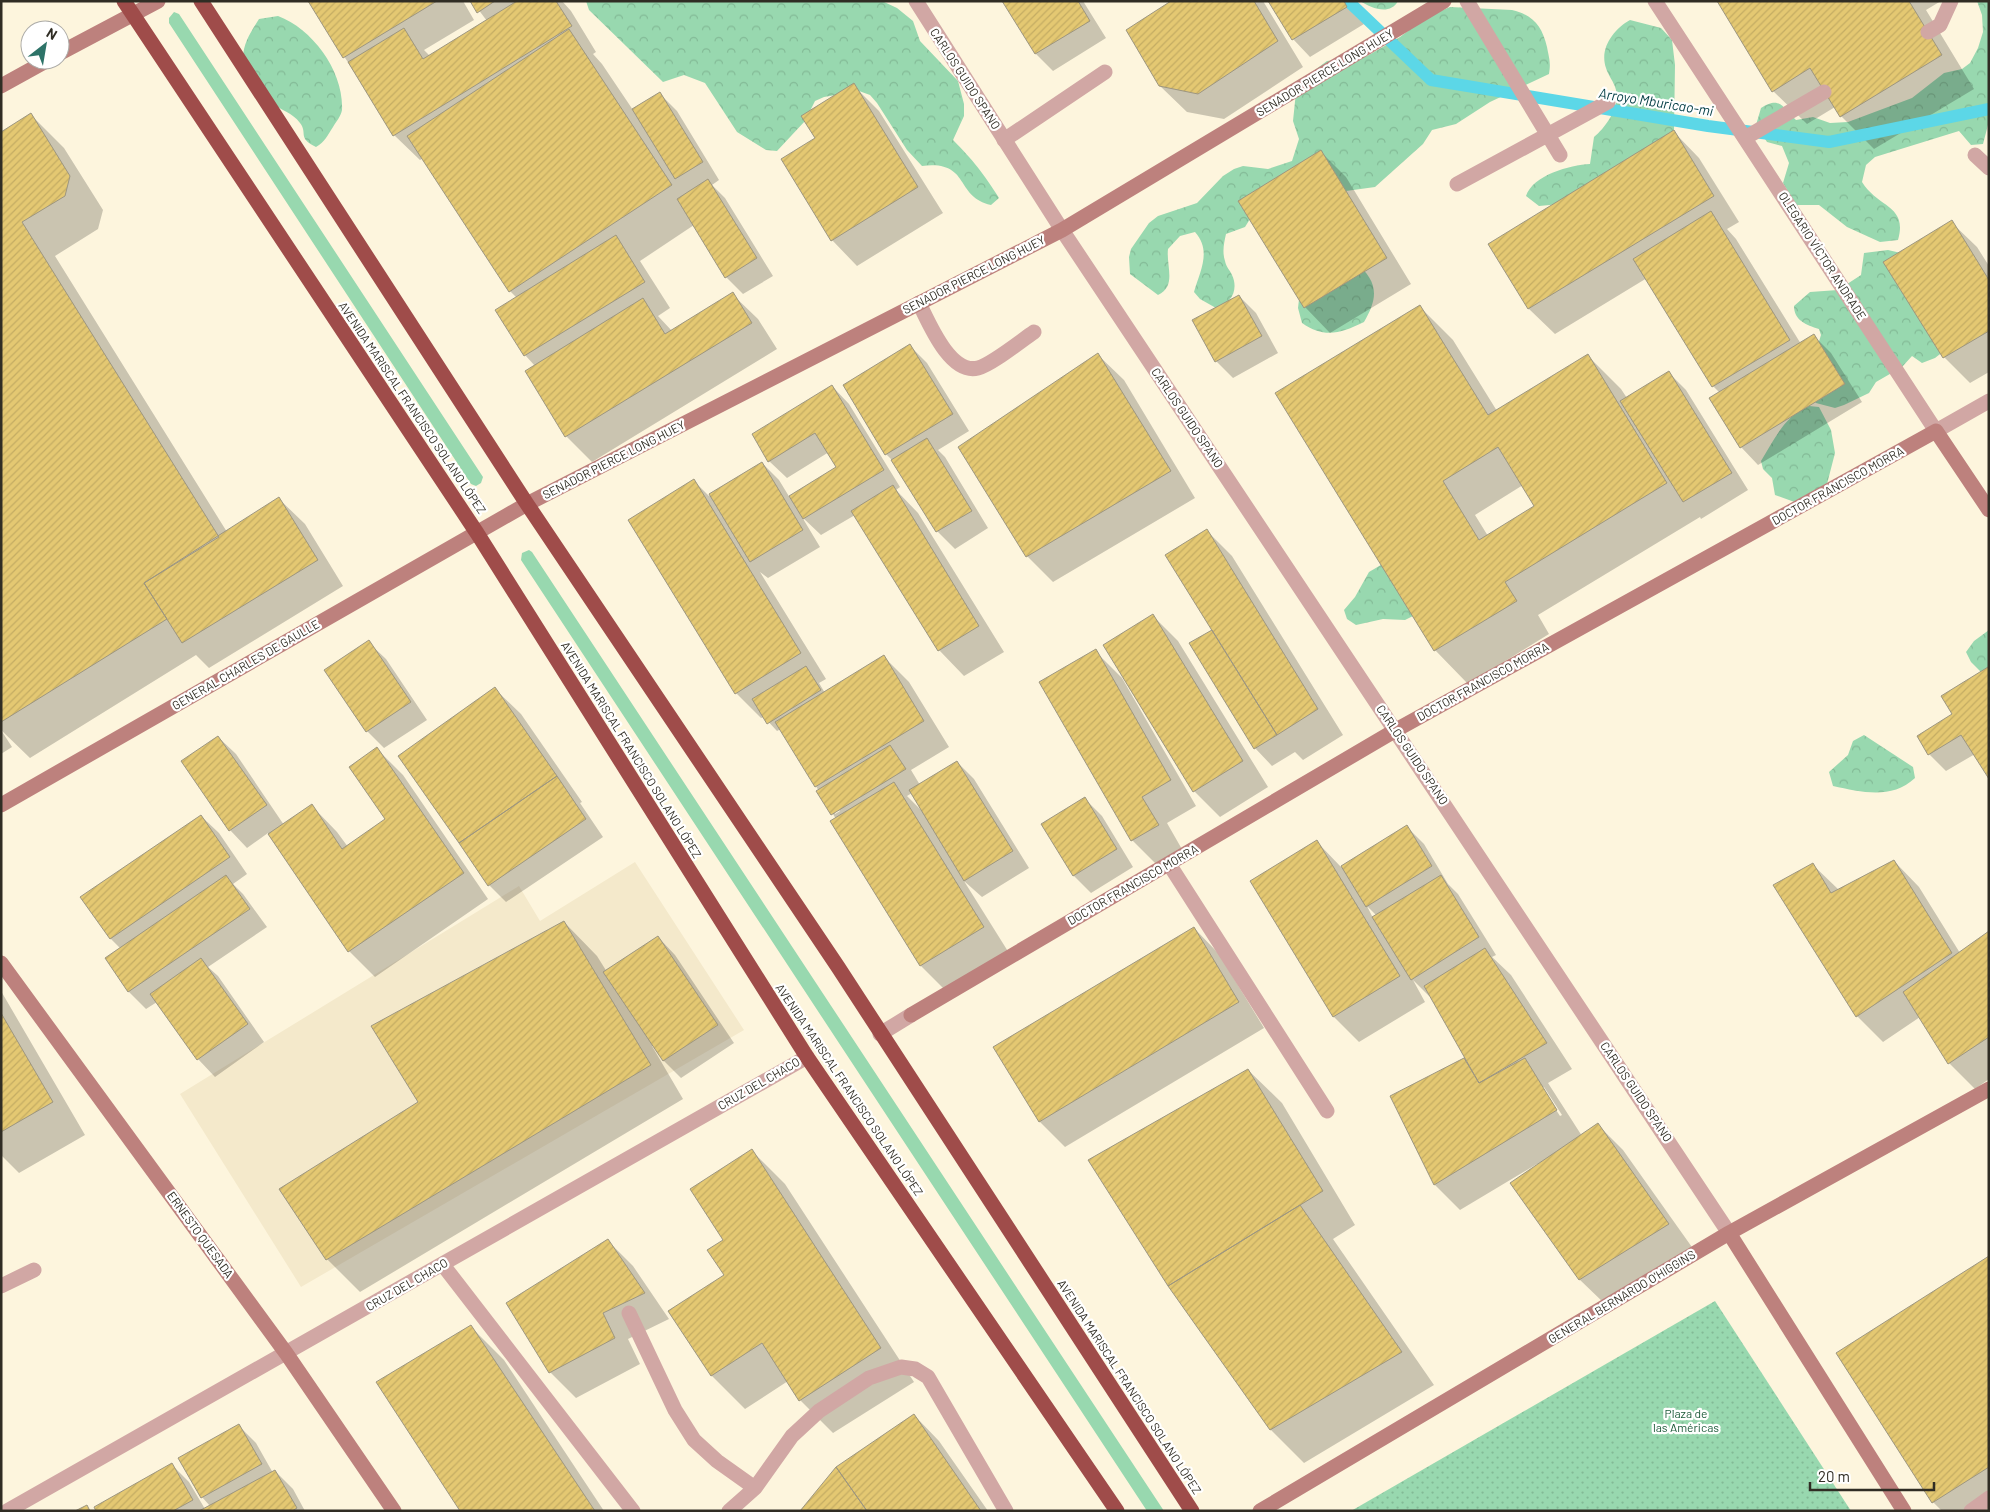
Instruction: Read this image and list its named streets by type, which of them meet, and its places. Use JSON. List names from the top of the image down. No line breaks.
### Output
{"streets":{"highway":["AVENIDA MARISCAL FRANCISCO SOLANO LÓPEZ"],"street":["SENADOR PIERCE LONG HUEY","CARLOS GUIDO SPANO","OLEGARIO VÍCTOR ANDRADE","DOCTOR FRANCISCO MORRA","GENERAL CHARLES DE GAULLE","CRUZ DEL CHACO","ERNESTO QUESADA","GENERAL BERNARDO O'HIGGINS"]},"crossings":[["SENADOR PIERCE LONG HUEY","CARLOS GUIDO SPANO"],["SENADOR PIERCE LONG HUEY","AVENIDA MARISCAL FRANCISCO SOLANO LÓPEZ"],["SENADOR PIERCE LONG HUEY","GENERAL CHARLES DE GAULLE"],["CARLOS GUIDO SPANO","DOCTOR FRANCISCO MORRA"],["CARLOS GUIDO SPANO","GENERAL BERNARDO O'HIGGINS"],["OLEGARIO VÍCTOR ANDRADE","DOCTOR FRANCISCO MORRA"],["AVENIDA MARISCAL FRANCISCO SOLANO LÓPEZ","DOCTOR FRANCISCO MORRA"],["AVENIDA MARISCAL FRANCISCO SOLANO LÓPEZ","GENERAL CHARLES DE GAULLE"],["AVENIDA MARISCAL FRANCISCO SOLANO LÓPEZ","CRUZ DEL CHACO"],["CRUZ DEL CHACO","ERNESTO QUESADA"]],"water":["Arroyo Mburicao-mi"],"parks":["Plaza de las Américas"],"scale_bar":"20 m","north":"top right"}
